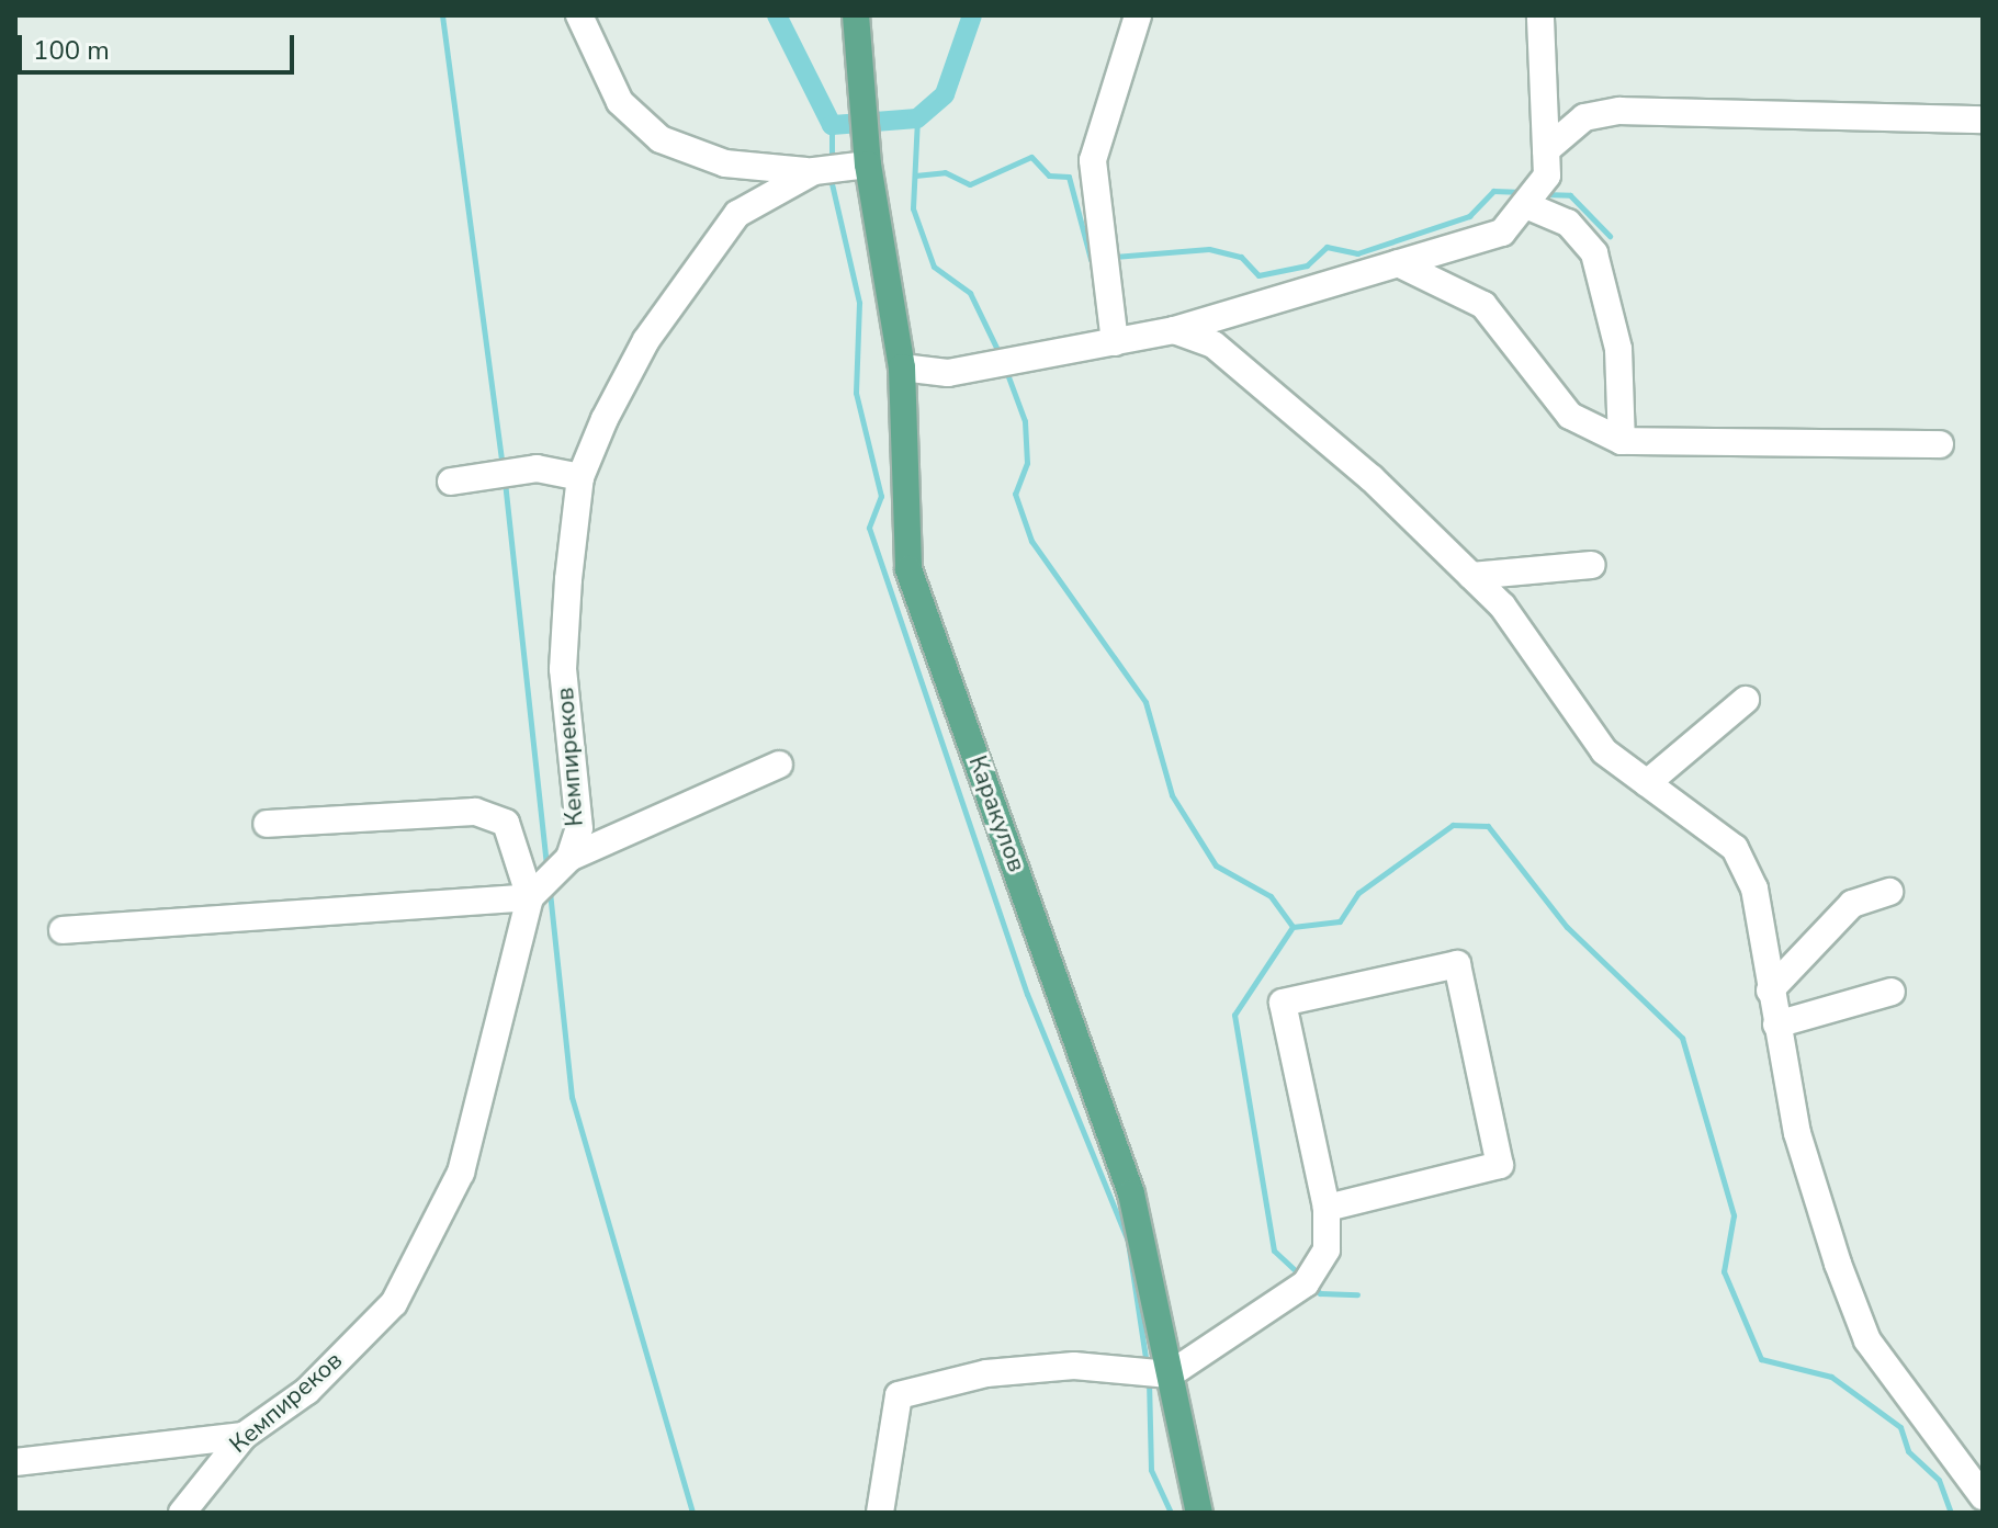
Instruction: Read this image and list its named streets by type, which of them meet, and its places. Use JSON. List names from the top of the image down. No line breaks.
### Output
{"streets":{"main road":["Каракулов"],"street":["Кемпиреков"]},"crossings":[["Кемпиреков","Каракулов"]],"scale_bar":"100 m"}
